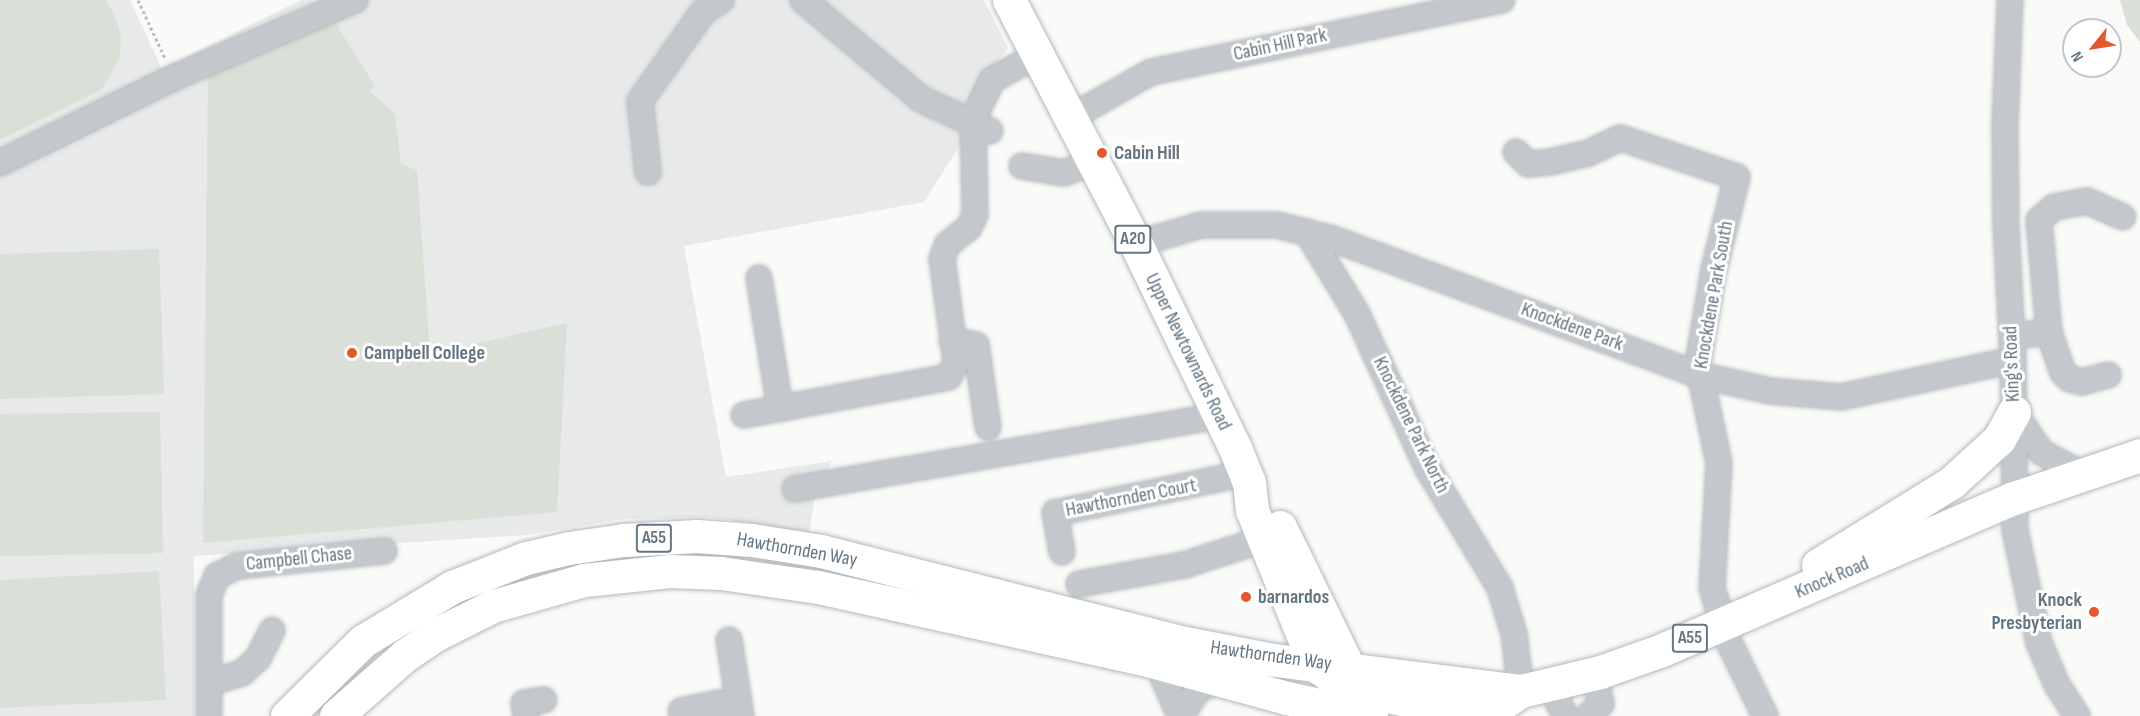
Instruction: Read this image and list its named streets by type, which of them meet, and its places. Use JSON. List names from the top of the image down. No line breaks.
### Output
{"streets":{"highway":["A20","Upper Newtownards Road","A55","Hawthornden Way","Knock Road"],"street":["Cabin Hill Park","Knockdene Park South","Knockdene Park","King's Road","Knockdene Park North","Hawthornden Court","Campbell Chase"]},"crossings":[["Cabin Hill Park","Upper Newtownards Road"],["Knockdene Park South","Knockdene Park"],["Knockdene Park South","Knock Road"],["Knockdene Park","Upper Newtownards Road"],["Knockdene Park","King's Road"],["Knockdene Park","Knockdene Park North"],["Upper Newtownards Road","Hawthornden Court"],["Upper Newtownards Road","Hawthornden Way"],["Upper Newtownards Road","Knock Road"],["King's Road","Knock Road"],["Knockdene Park North","Knock Road"],["Hawthornden Way","Knock Road"]],"places":["Cabin Hill","Campbell College","barnardos","Knock Presbyterian"],"north":"bottom left"}
